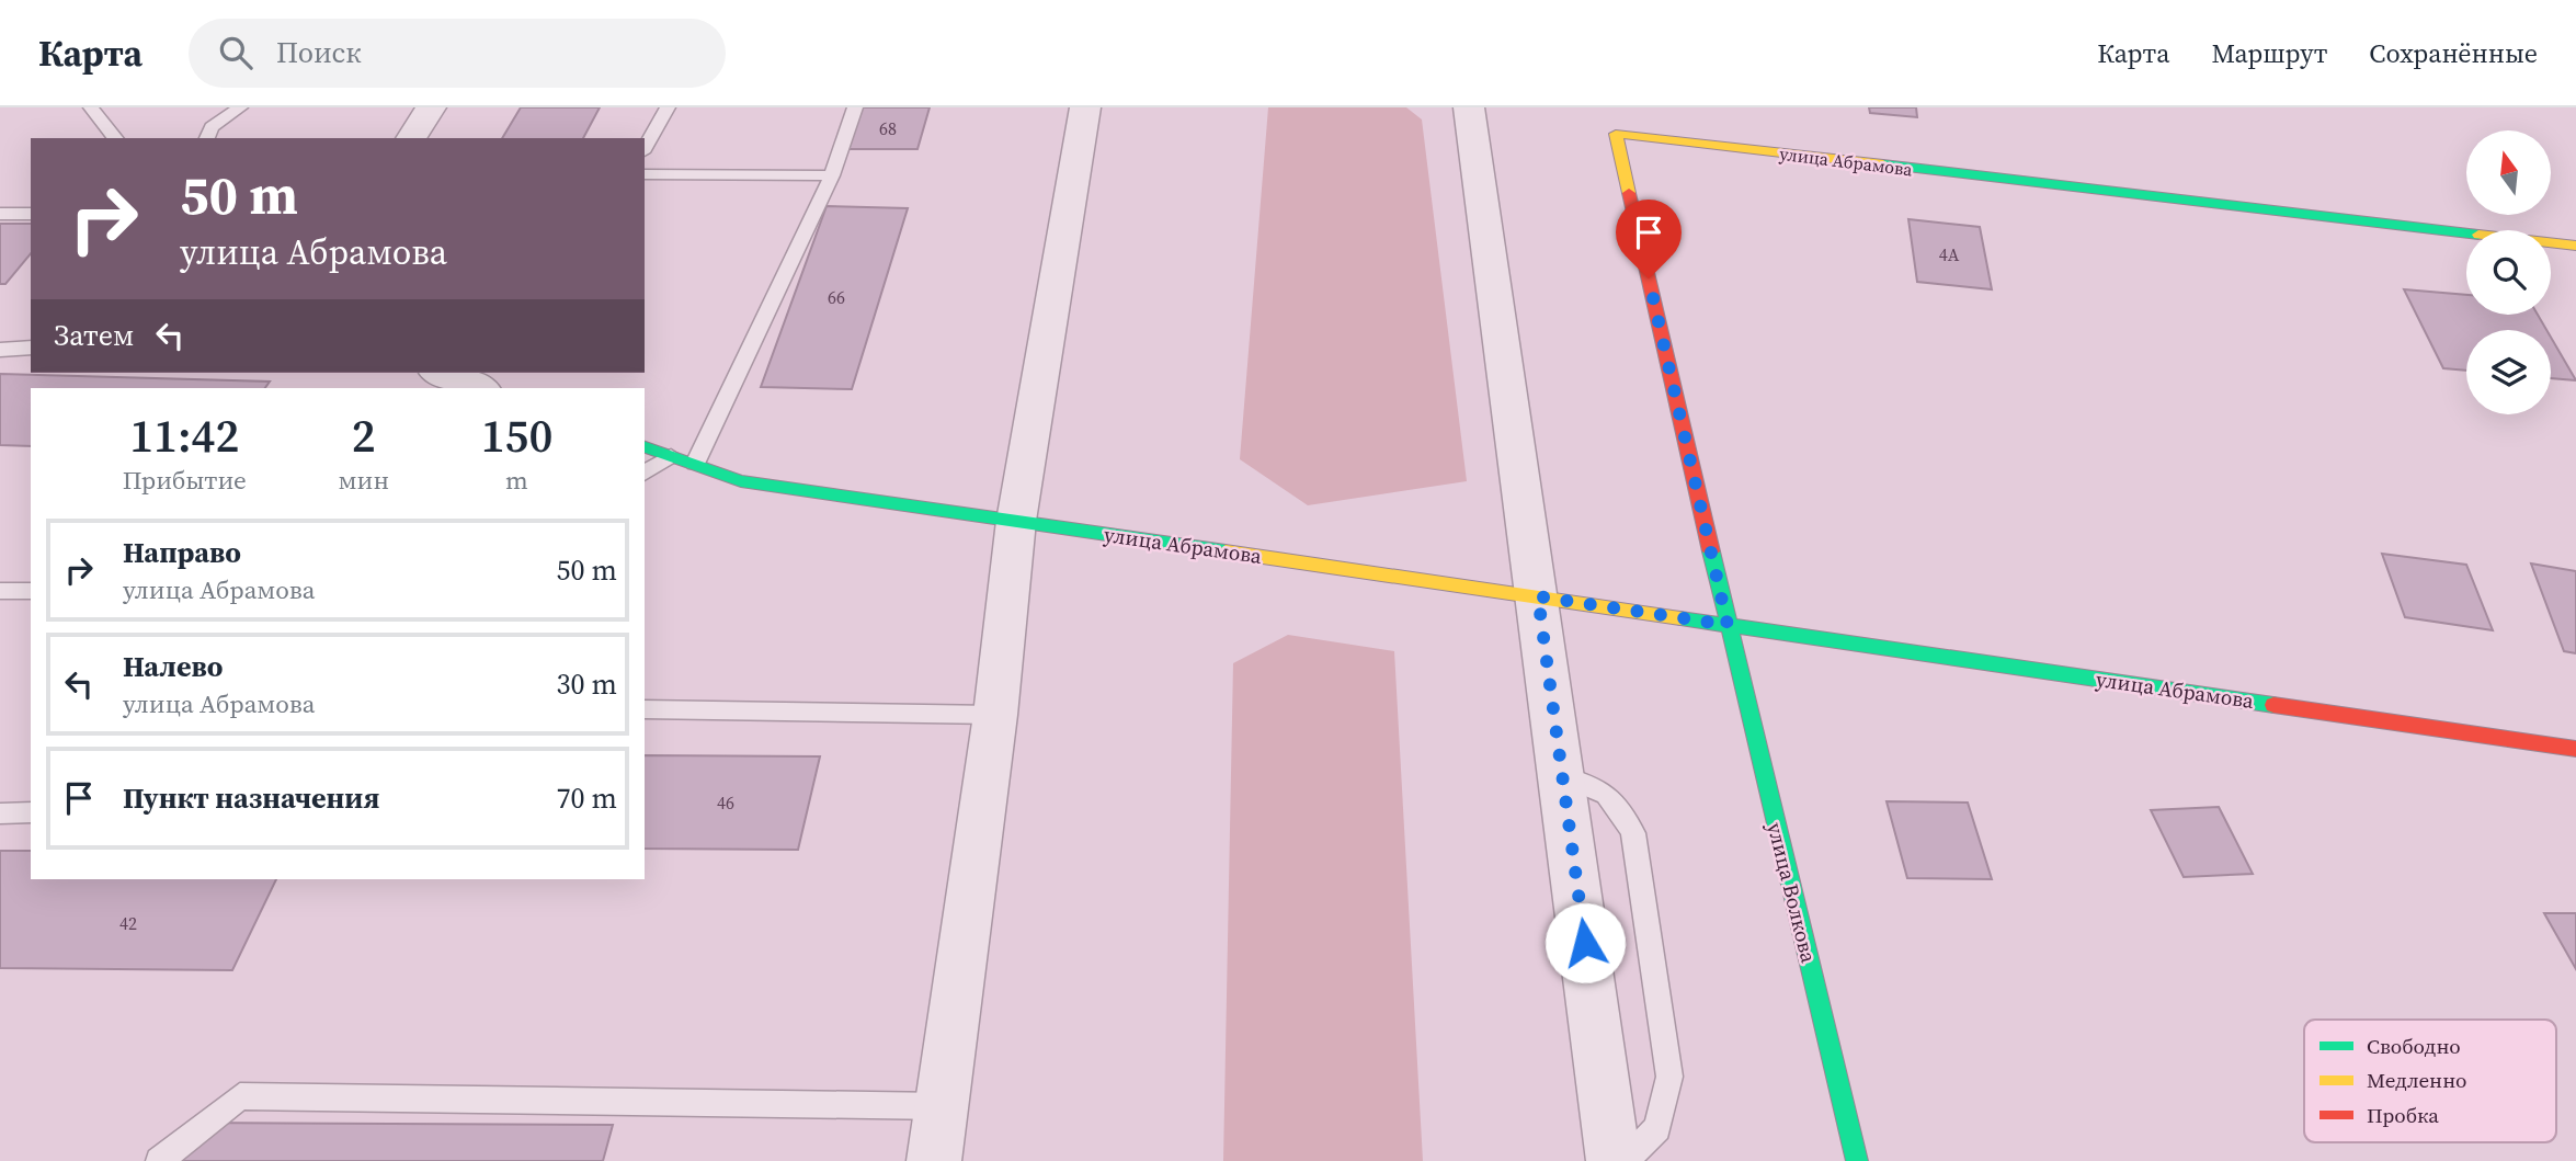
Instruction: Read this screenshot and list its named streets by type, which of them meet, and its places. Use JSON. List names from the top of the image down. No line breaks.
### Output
{"streets":{"street":["улица Абрамова","улица Волкова"]},"crossings":[["улица Абрамова","улица Волкова"]],"house_numbers":["68","4А","66","46","42"],"legend":["Свободно","Медленно","Пробка"],"north":"top","page":{"header":"Карта","search":"Поиск","nav":["Карта","Маршрут","Сохранённые"],"turn":["50 m","улица Абрамова"],"then":"Затем","eta":["11:42","Прибытие","2","мин","150","m"],"list":[{"name":"Направо","note":"улица Абрамова","value":"50 m"},{"name":"Налево","note":"улица Абрамова","value":"30 m"},{"name":"Пункт назначения","value":"70 m"}]}}
